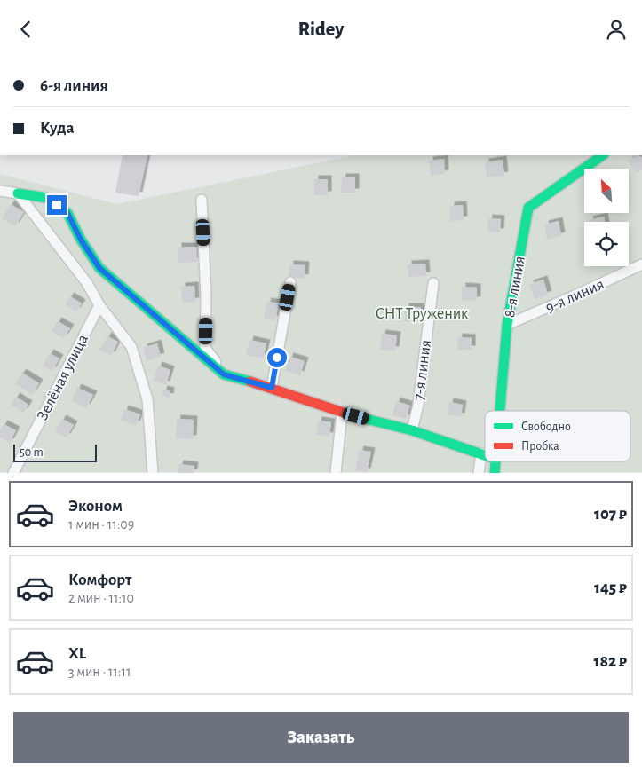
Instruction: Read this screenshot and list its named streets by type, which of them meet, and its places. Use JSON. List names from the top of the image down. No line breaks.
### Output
{"streets":{"street":["8-я линия","9-я линия","7-я линия","Зелёная улица"]},"crossings":[["8-я линия","9-я линия"]],"parks":["СНТ Труженик"],"legend":["Свободно","Пробка"],"scale_bar":"50 m","north":"top left","page":{"header":"Ridey","banner":["6-я линия","Куда"],"scale":"50 m","list":[{"name":"Эконом","note":"1 мин · 11:09","value":"107 ₽"},{"name":"Комфорт","note":"2 мин · 11:10","value":"145 ₽"},{"name":"XL","note":"3 мин · 11:11","value":"182 ₽"}],"buttons":"Заказать"}}
